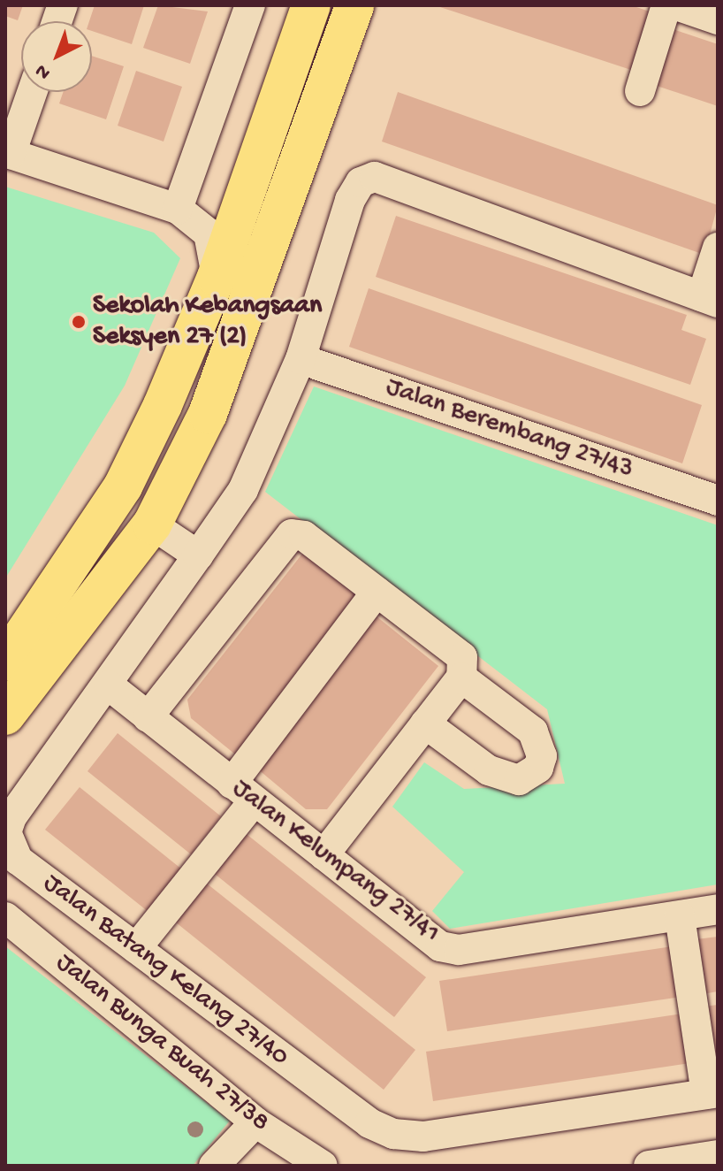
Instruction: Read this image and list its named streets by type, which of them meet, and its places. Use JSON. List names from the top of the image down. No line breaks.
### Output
{"streets":{"street":["Jalan Berembang 27/43","Jalan Kelumpang 27/41","Jalan Batang Kelang 27/40","Jalan Bunga Buah 27/38"]},"crossings":[["Jalan Berembang 27/43","Jalan Batang Kelang 27/40"],["Jalan Kelumpang 27/41","Jalan Batang Kelang 27/40"]],"places":["Sekolah Kebangsaan Seksyen 27 (2)"],"north":"bottom left"}
